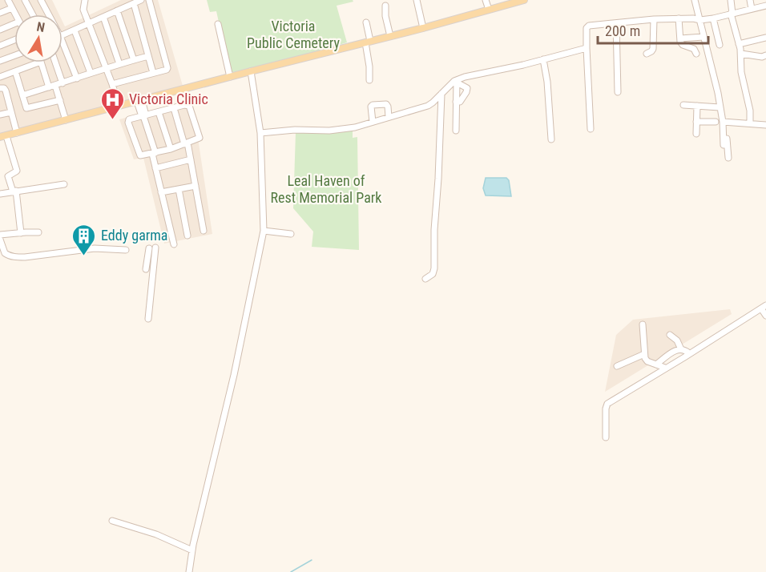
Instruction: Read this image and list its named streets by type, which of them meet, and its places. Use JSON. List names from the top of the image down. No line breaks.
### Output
{"parks":["Victoria Public Cemetery","Leal Haven of Rest Memorial Park"],"places":{"hospital":["Victoria Clinic"],"building":["Eddy garma"]},"scale_bar":"200 m","north":"top"}
